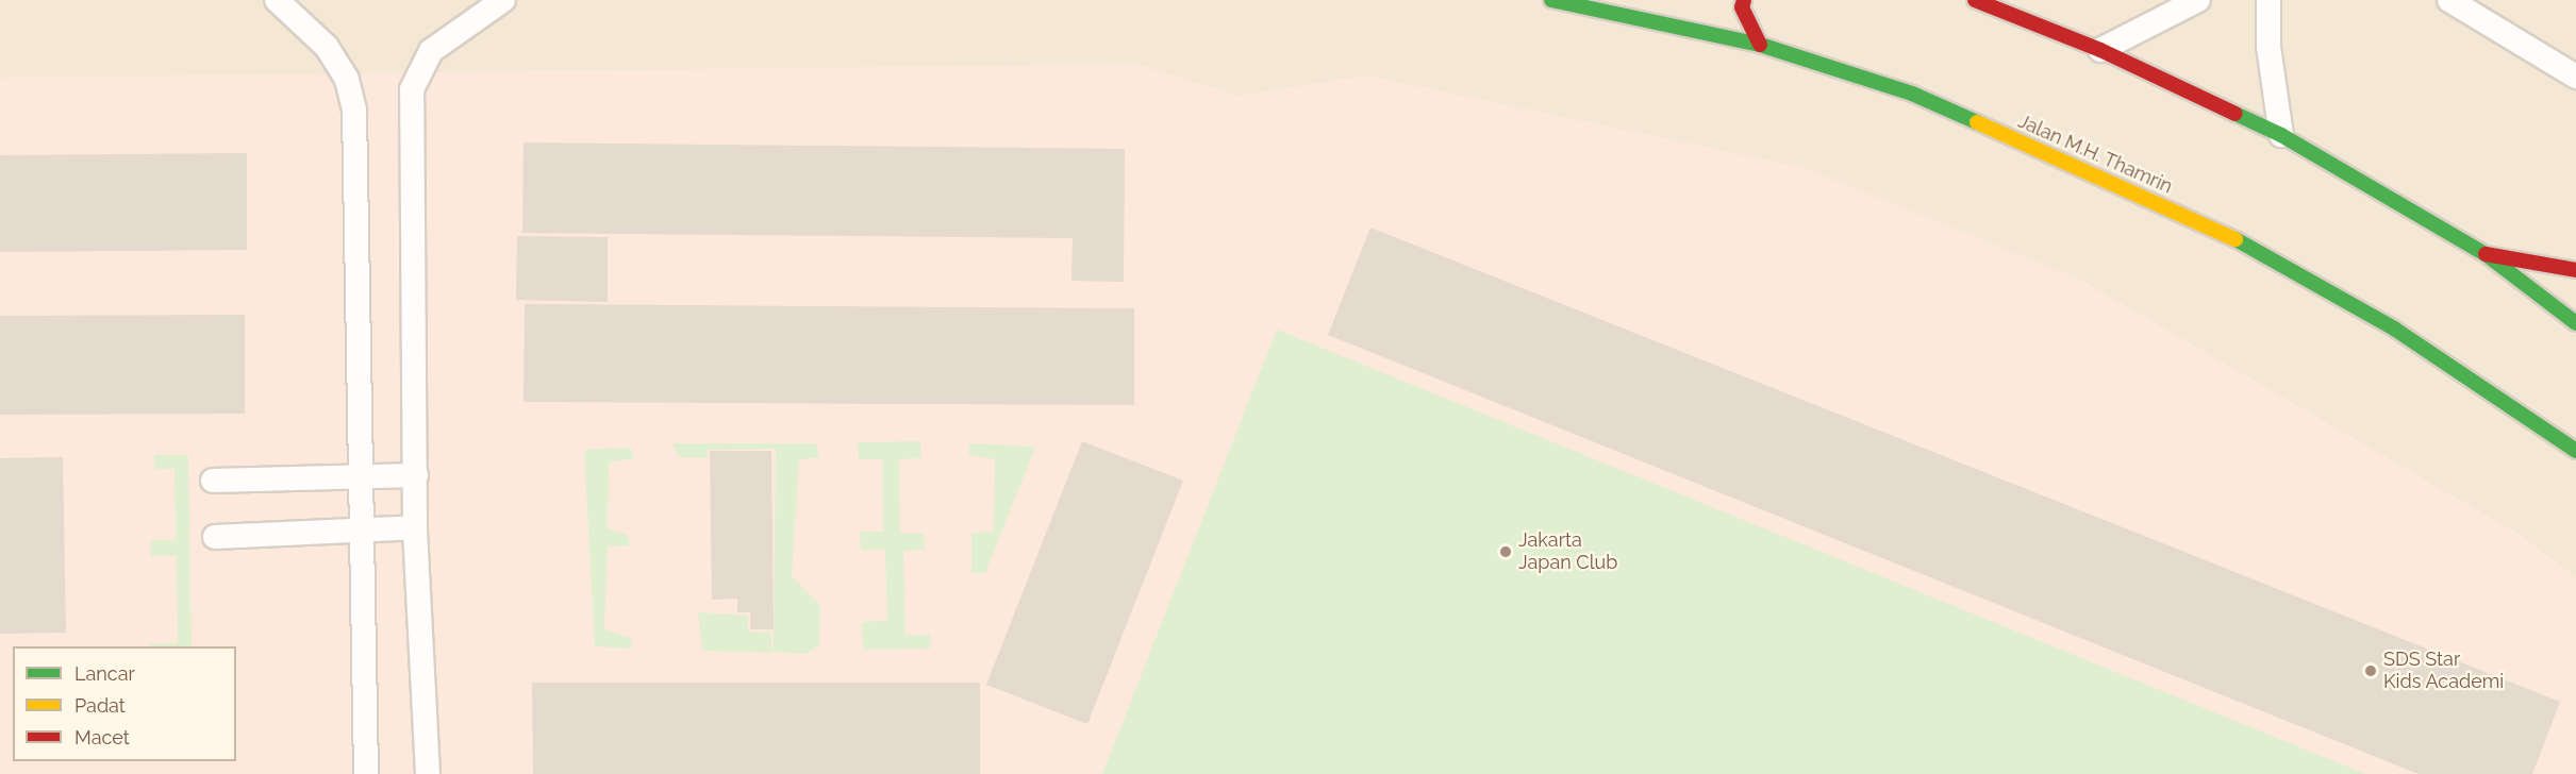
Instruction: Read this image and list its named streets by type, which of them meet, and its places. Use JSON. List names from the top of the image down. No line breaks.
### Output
{"streets":{"main road":["Jalan M.H. Thamrin"]},"places":["Jakarta Japan Club","SDS Star Kids Academi"],"legend":["Lancar","Padat","Macet"]}
